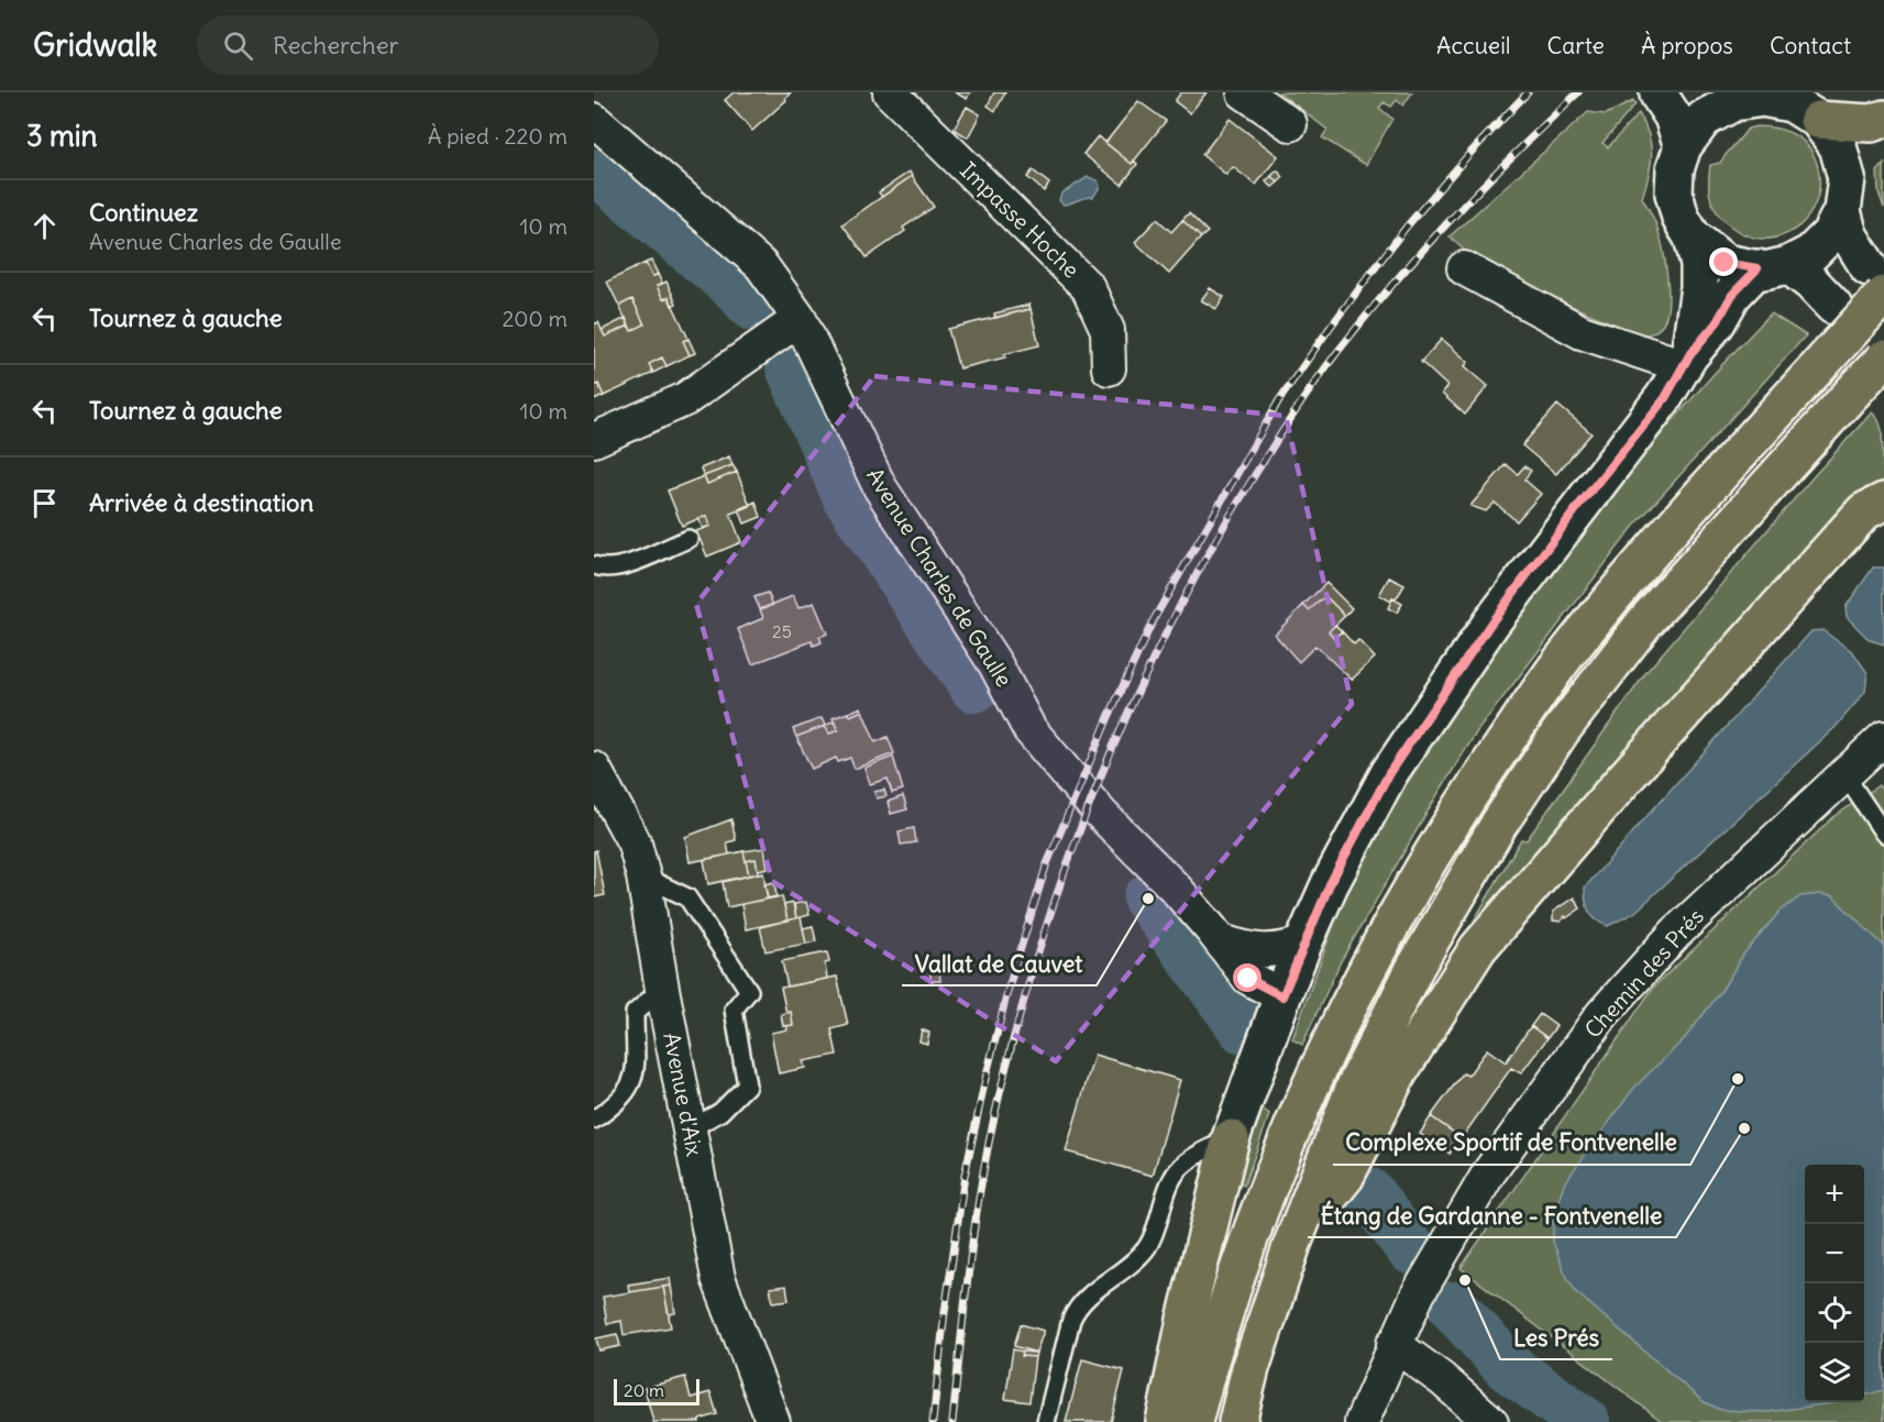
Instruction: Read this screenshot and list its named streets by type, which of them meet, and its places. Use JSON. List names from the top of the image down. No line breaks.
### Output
{"streets":{"street":["Impasse Hoche","Avenue Charles de Gaulle","Chemin des Prés","Avenue d'Aix"]},"places":["Vallat de Cauvet","Complexe Sportif de Fontvenelle","Étang de Gardanne - Fontvenelle","Les Prés"],"house_numbers":["25"],"scale_bar":"20 m","page":{"header":"Gridwalk","search":"Rechercher","nav":["Accueil","Carte","À propos","Contact"],"heading":["3 min","À pied · 220 m"],"list":[["Continuez","Avenue Charles de Gaulle","10 m"],["Tournez à gauche","200 m"],["Tournez à gauche","10 m"],"Arrivée à destination"],"map_buttons":["+","−"],"scale":"20 m"}}
